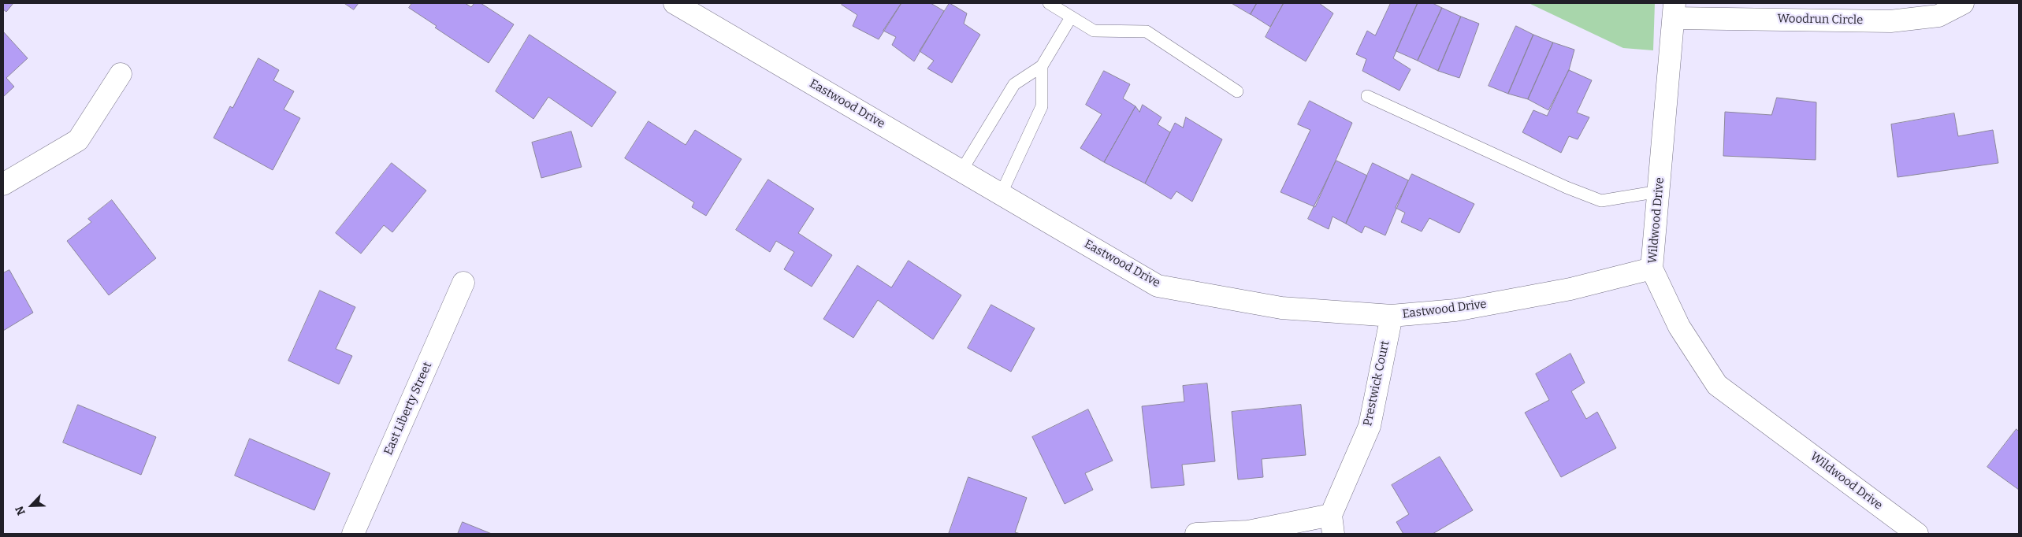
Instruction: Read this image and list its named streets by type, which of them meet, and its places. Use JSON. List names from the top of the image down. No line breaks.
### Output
{"streets":{"street":["Woodrun Circle","Eastwood Drive","Wildwood Drive","Prestwick Court","East Liberty Street"]},"crossings":[["Woodrun Circle","Wildwood Drive"],["Eastwood Drive","Wildwood Drive"],["Eastwood Drive","Prestwick Court"]],"north":"bottom left"}
